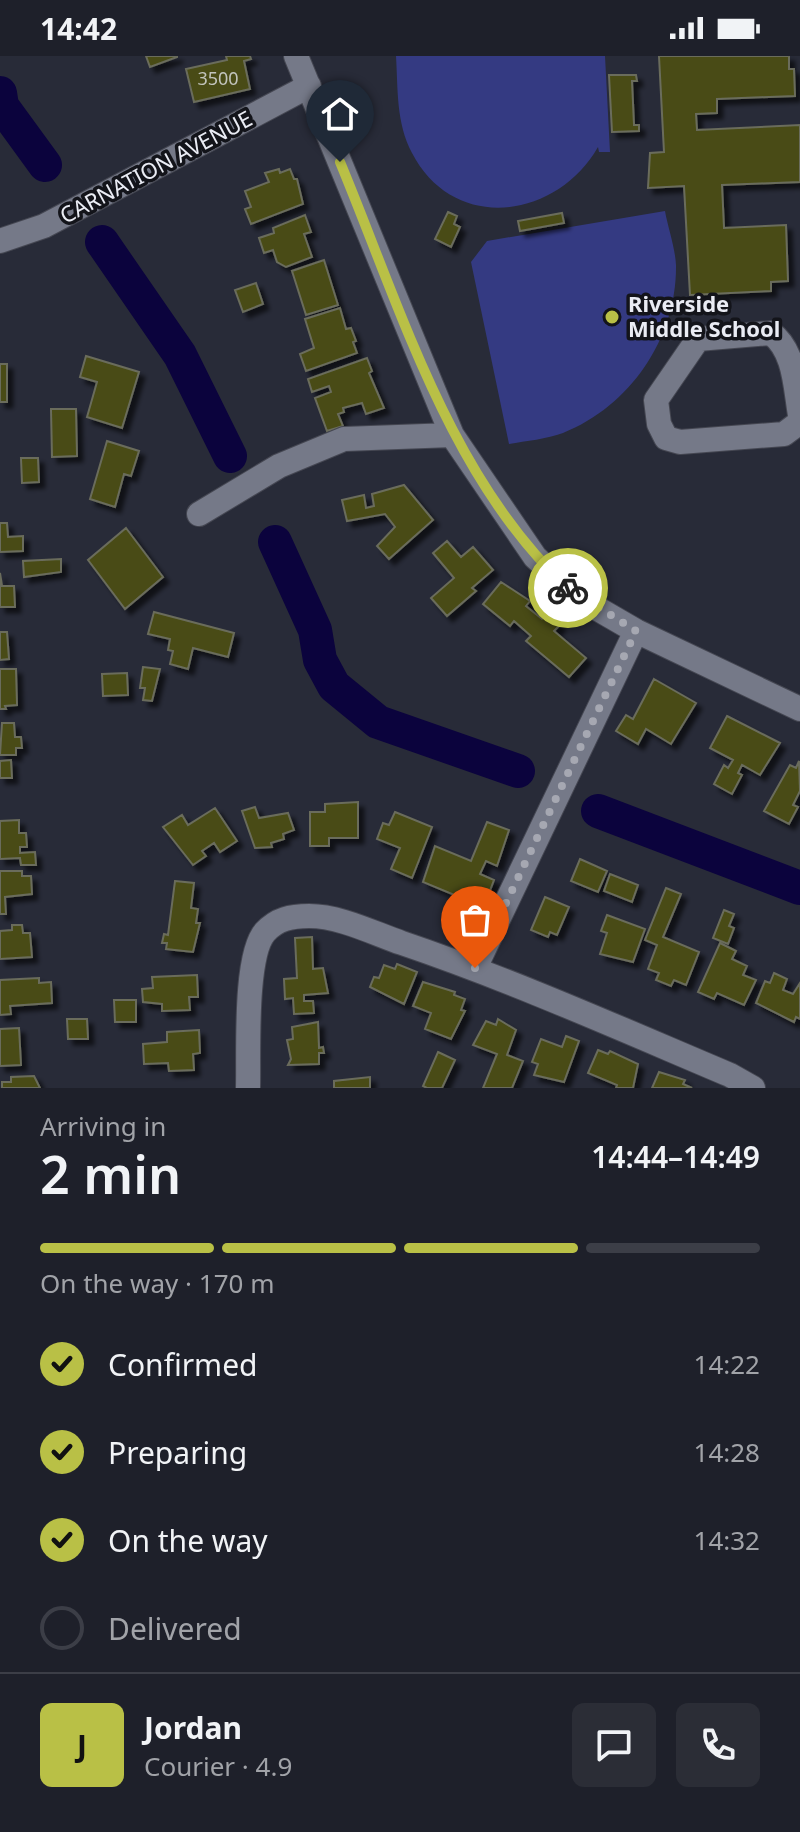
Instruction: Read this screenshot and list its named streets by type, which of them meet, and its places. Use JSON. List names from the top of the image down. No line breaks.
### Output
{"streets":{"street":["CARNATION AVENUE"]},"places":["Riverside Middle School"],"house_numbers":["3500"],"page":{"status":"14:42","heading":["2 min","Arriving in","14:44–14:49"],"panel":["Jordan","Courier · 4.9"],"bar":"On the way · 170 m","list":[["Confirmed","14:22"],["Preparing","14:28"],["On the way","14:32"],"Delivered"],"round":"J"}}
